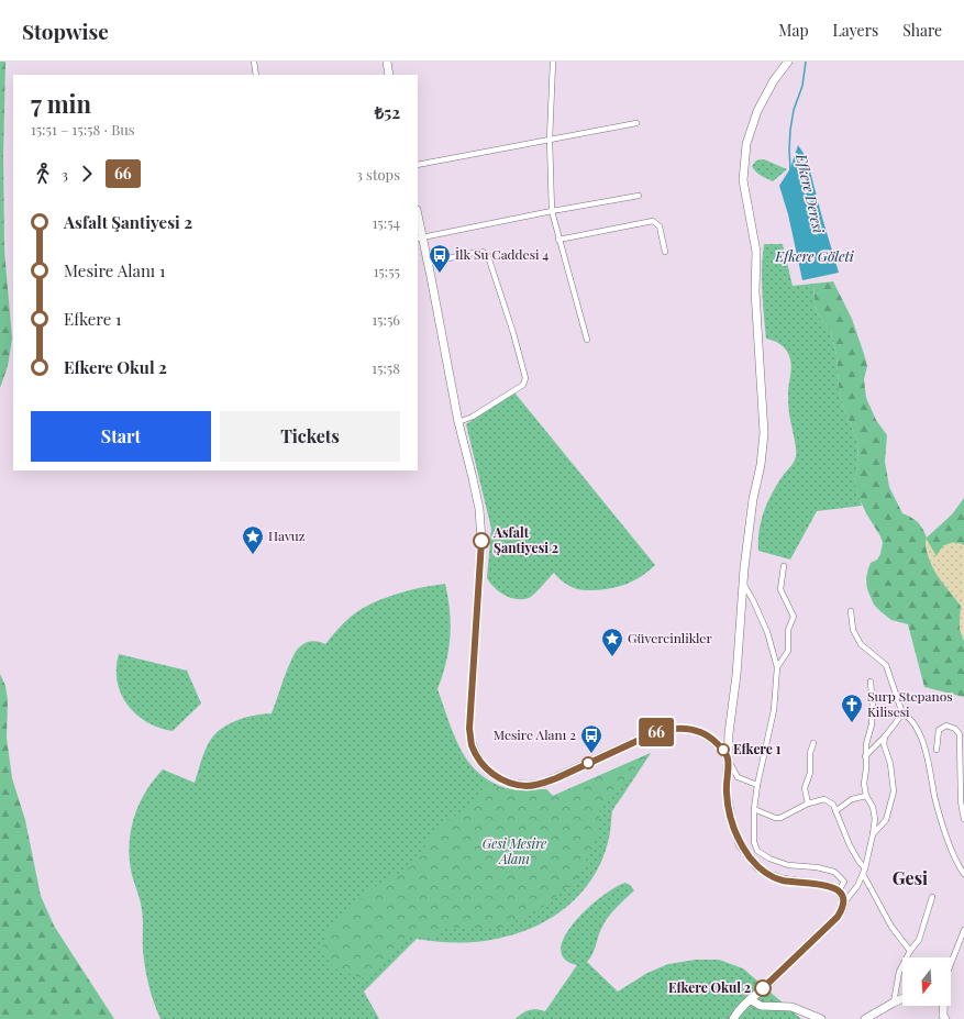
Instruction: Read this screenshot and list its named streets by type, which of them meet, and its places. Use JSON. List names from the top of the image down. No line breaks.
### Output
{"districts":["Gesi"],"water":["Efkere Deresi","Efkere Göleti"],"parks":["Gesi Mesire Alanı"],"places":{"bus stop":["İlk Su Caddesi 4","Mesire Alanı 2"],"other":["Asfalt Şantiyesi 2","Efkere 1","Efkere Okul 2"],"place":["Havuz","Güvercinlikler"],"church":["Surp Stepanos Kilisesi"]},"lines":["bus line 66"],"north":"bottom","page":{"header":"Stopwise","nav":["Map","Layers","Share"],"on_map":"66","heading":["7 min","15:51 – 15:58 · Bus","₺52"],"legs":["3","66","3 stops"],"list":[{"name":"Asfalt Şantiyesi 2","value":"15:54"},{"name":"Mesire Alanı 1","value":"15:55"},{"name":"Efkere 1","value":"15:56"},{"name":"Efkere Okul 2","value":"15:58"}],"buttons":["Start","Tickets"]}}
